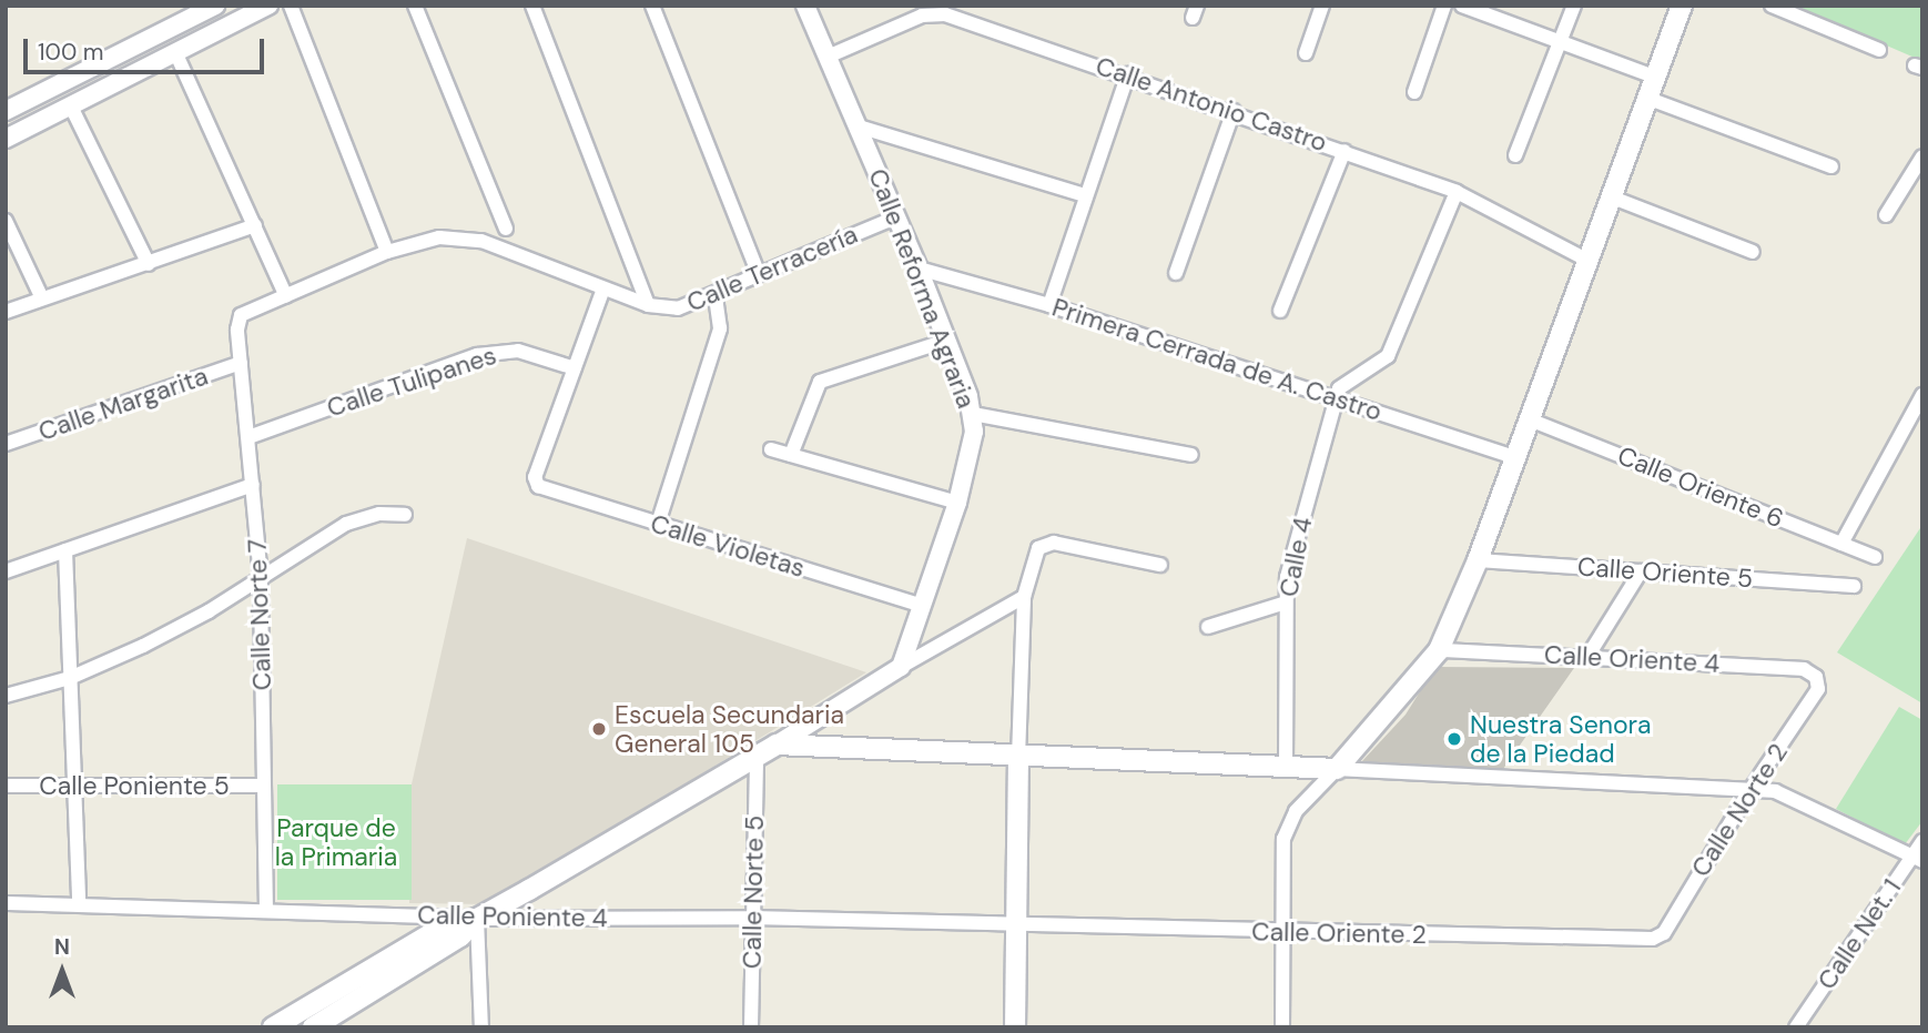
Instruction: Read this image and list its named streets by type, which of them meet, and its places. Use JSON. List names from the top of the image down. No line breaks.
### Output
{"streets":{"street":["Calle Antonio Castro","Calle Terracería","Calle Reforma Agraria","Primera Cerrada de A. Castro","Calle Tulipanes","Calle Margarita","Calle Oriente 6","Calle Violetas","Calle 4","Calle Oriente 5","Calle Norte 7","Calle Oriente 4","Calle Poniente 5","Calle Norte 2","Calle Norte 5","Calle Poniente 4","Calle Oriente 2","Calle Net. 1"]},"crossings":[["Calle Antonio Castro","Calle Reforma Agraria"],["Calle Terracería","Calle Reforma Agraria"],["Calle Terracería","Calle Norte 7"],["Calle Reforma Agraria","Primera Cerrada de A. Castro"],["Calle Reforma Agraria","Calle Violetas"],["Primera Cerrada de A. Castro","Calle 4"],["Calle Tulipanes","Calle Violetas"],["Calle Tulipanes","Calle Norte 7"],["Calle Margarita","Calle Norte 7"],["Calle Norte 7","Calle Poniente 5"],["Calle Norte 7","Calle Poniente 4"],["Calle Oriente 4","Calle Norte 2"],["Calle Norte 2","Calle Oriente 2"],["Calle Norte 5","Calle Poniente 4"],["Calle Poniente 4","Calle Oriente 2"]],"parks":["Parque de la Primaria"],"places":["Escuela Secundaria General 105","Nuestra Senora de la Piedad"],"scale_bar":"100 m","north":"top"}
